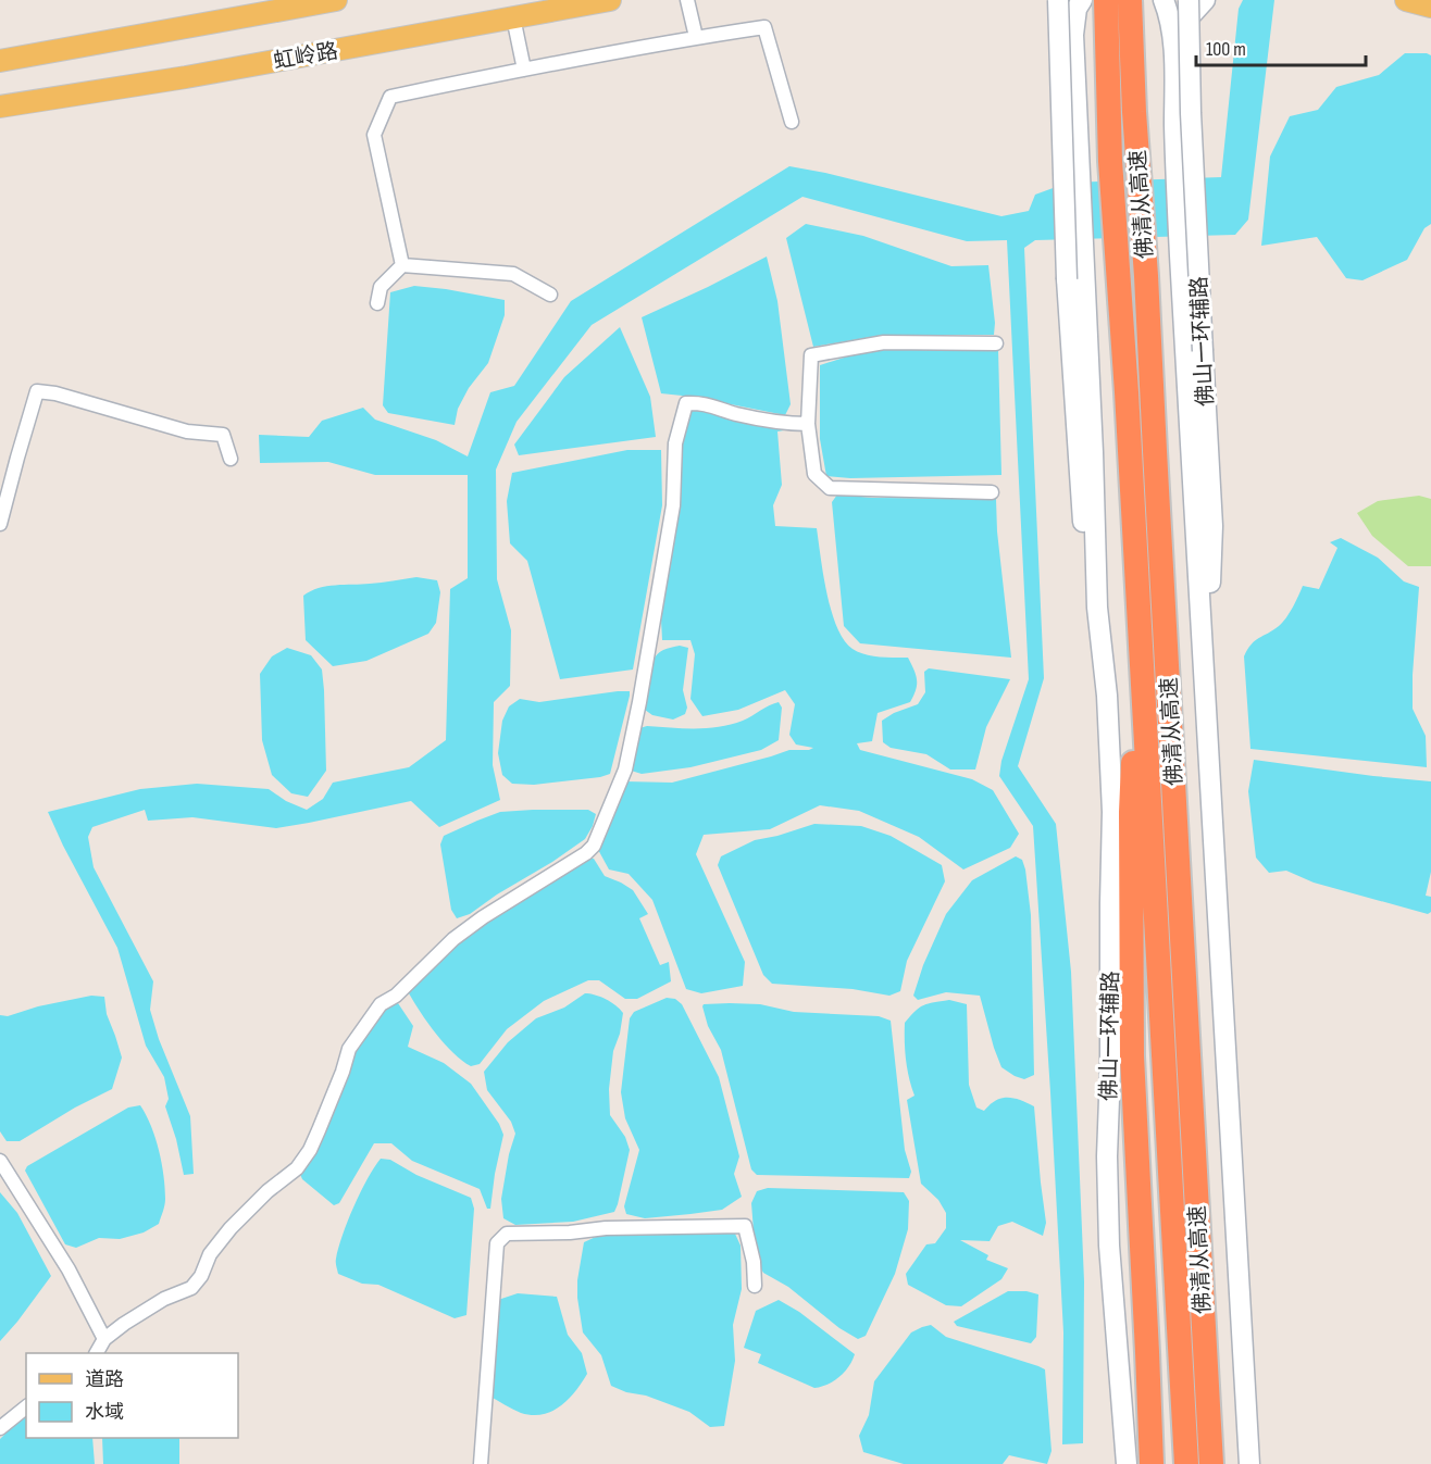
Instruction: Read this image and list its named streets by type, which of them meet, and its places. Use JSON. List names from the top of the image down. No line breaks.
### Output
{"streets":{"highway":["佛清从高速"],"main road":["虹岭路","佛山一环辅路"]},"legend":["道路","水域"],"scale_bar":"100 m"}
